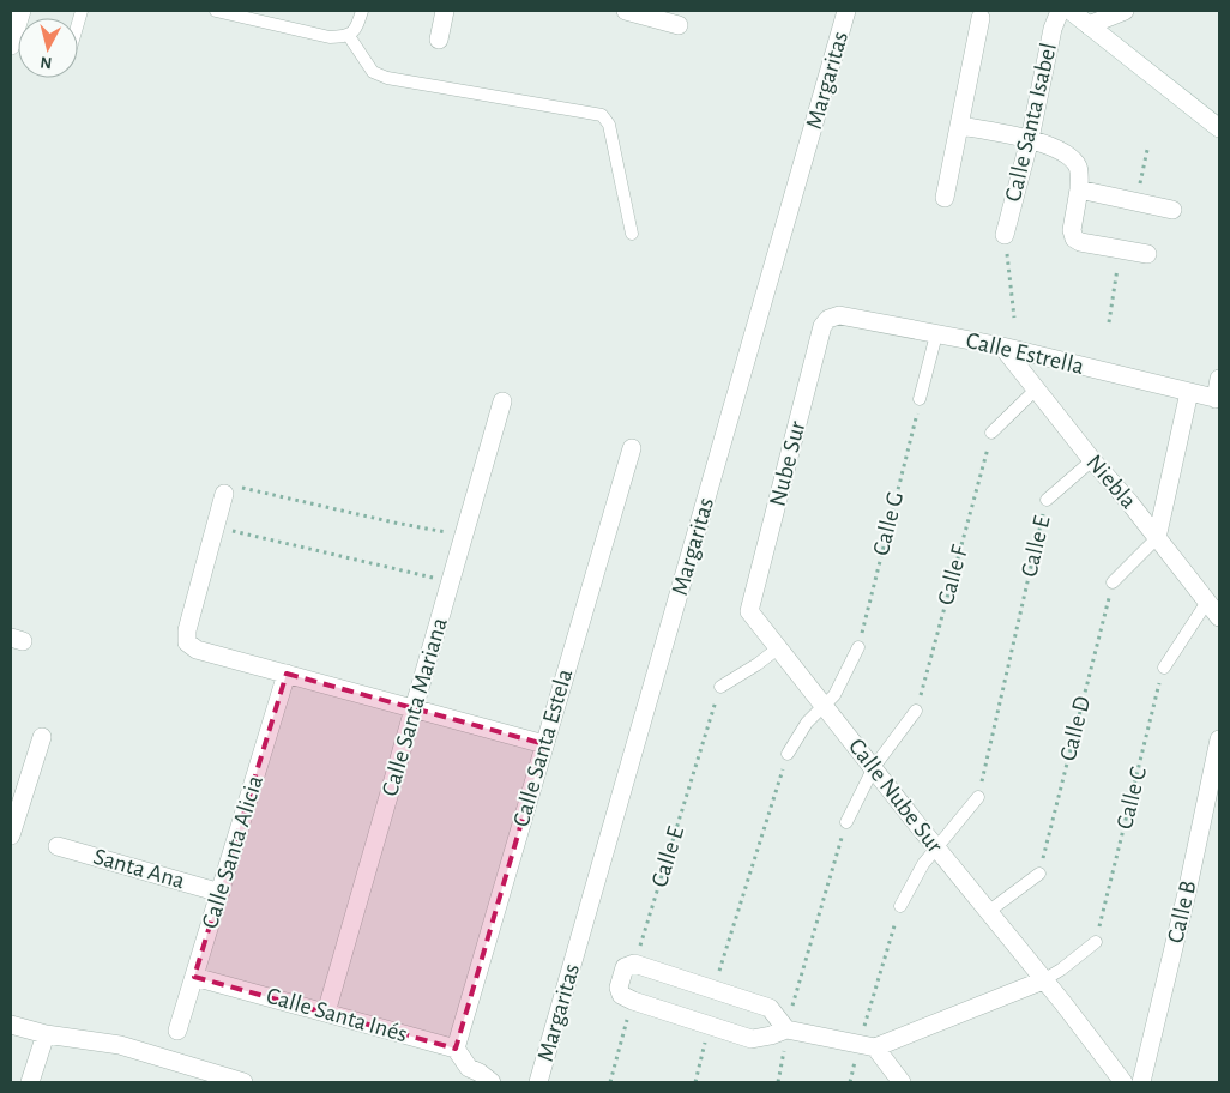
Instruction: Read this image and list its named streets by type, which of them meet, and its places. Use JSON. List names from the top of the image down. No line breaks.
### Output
{"streets":{"street":["Margaritas","Calle Santa Isabel","Calle Estrella","Nube Sur","Niebla","Calle Santa Mariana","Calle Santa Estela","Calle Nube Sur","Calle Santa Alicia","Santa Ana","Calle B","Calle Santa Inés"],"lane":["Calle E"],"path":["Calle G","Calle F","Calle D","Calle C"]},"crossings":[["Calle Estrella","Nube Sur"],["Calle Estrella","Niebla"],["Nube Sur","Calle Nube Sur"],["Niebla","Calle E"],["Calle Santa Mariana","Calle Santa Inés"],["Calle Santa Estela","Calle Santa Inés"],["Calle Santa Alicia","Santa Ana"],["Calle Santa Alicia","Calle Santa Inés"]],"north":"bottom"}
